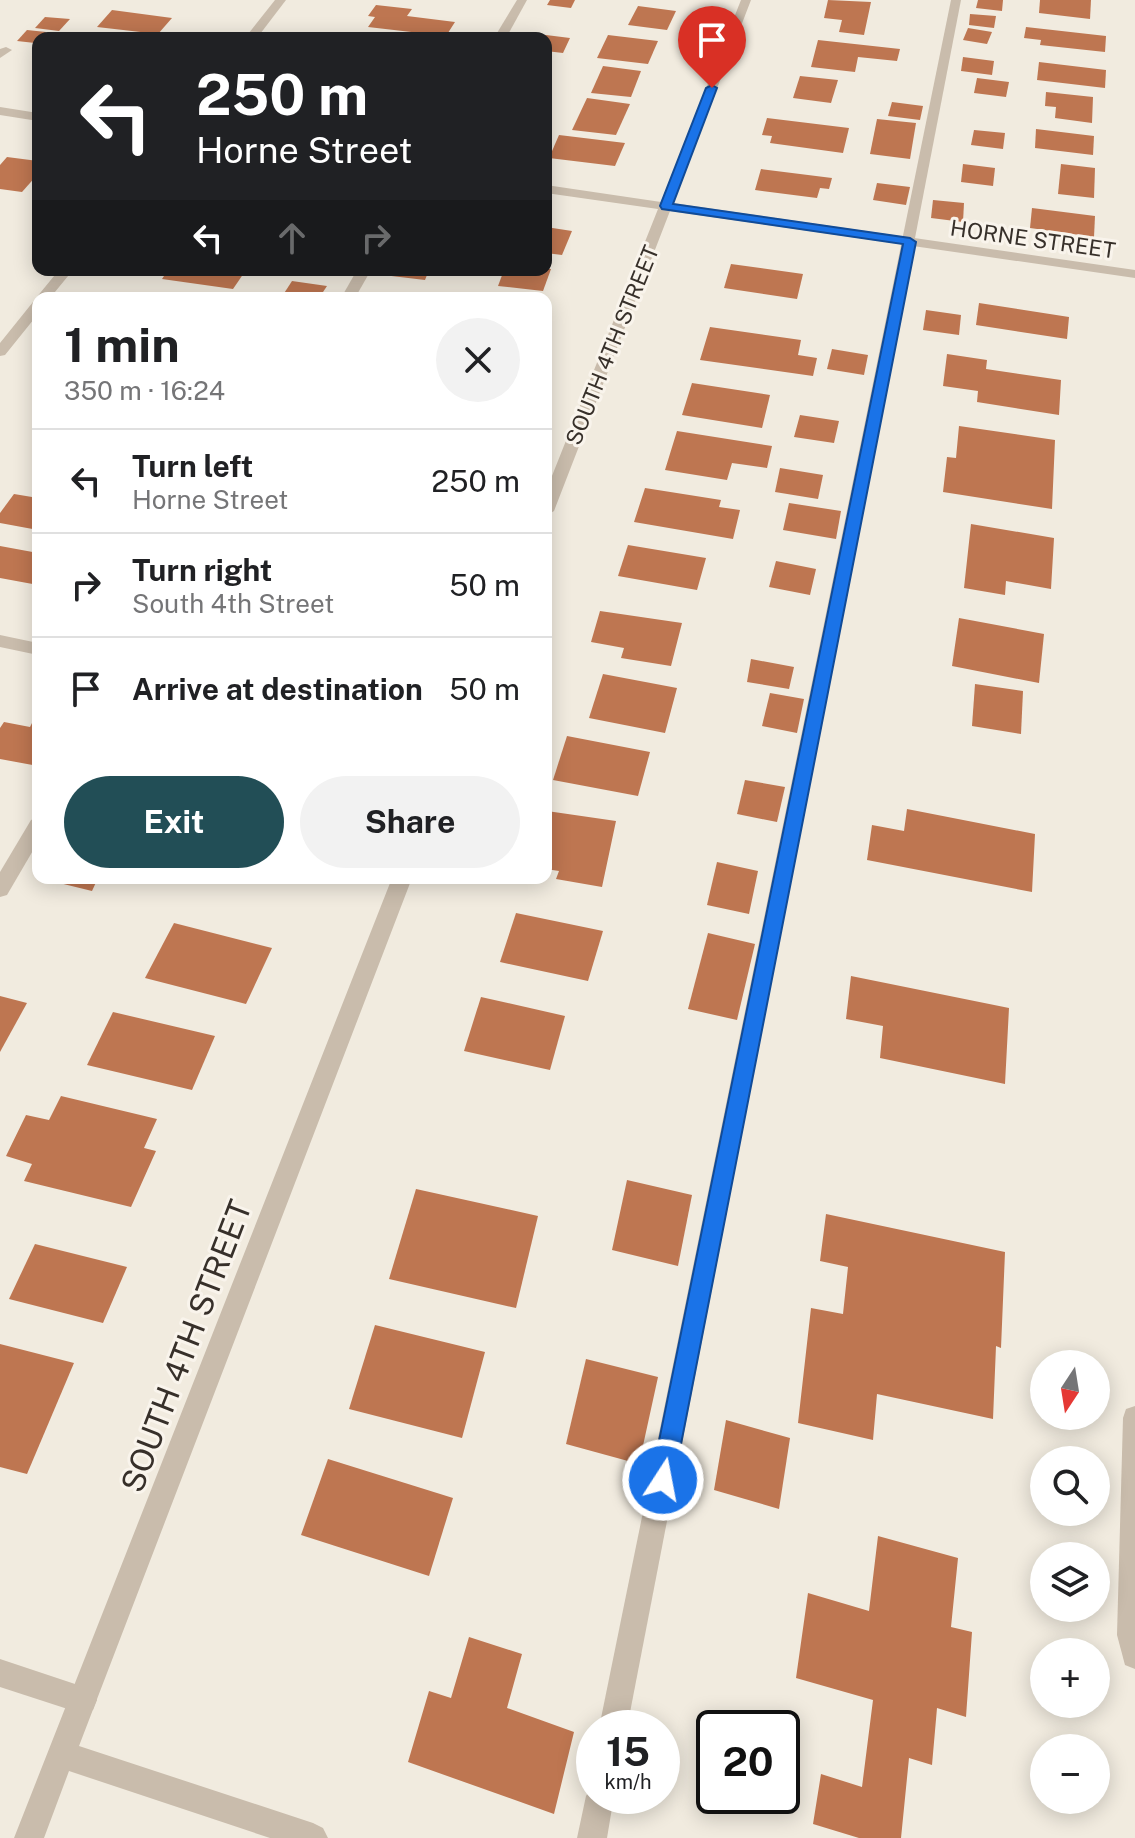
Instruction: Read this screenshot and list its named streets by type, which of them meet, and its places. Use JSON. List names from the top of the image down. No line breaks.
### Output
{"streets":{"street":["HORNE STREET","SOUTH 4TH STREET"]},"crossings":[["HORNE STREET","SOUTH 4TH STREET"]],"north":"bottom","page":{"turn":["250 m","Horne Street"],"heading":["1 min","350 m · 16:24"],"list":[{"name":"Turn left","note":"Horne Street","value":"250 m"},{"name":"Turn right","note":"South 4th Street","value":"50 m"},{"name":"Arrive at destination","value":"50 m"}],"buttons":["Exit","Share"],"map_buttons":["+","−"],"speed":"15 km/h","limit":"20"}}
